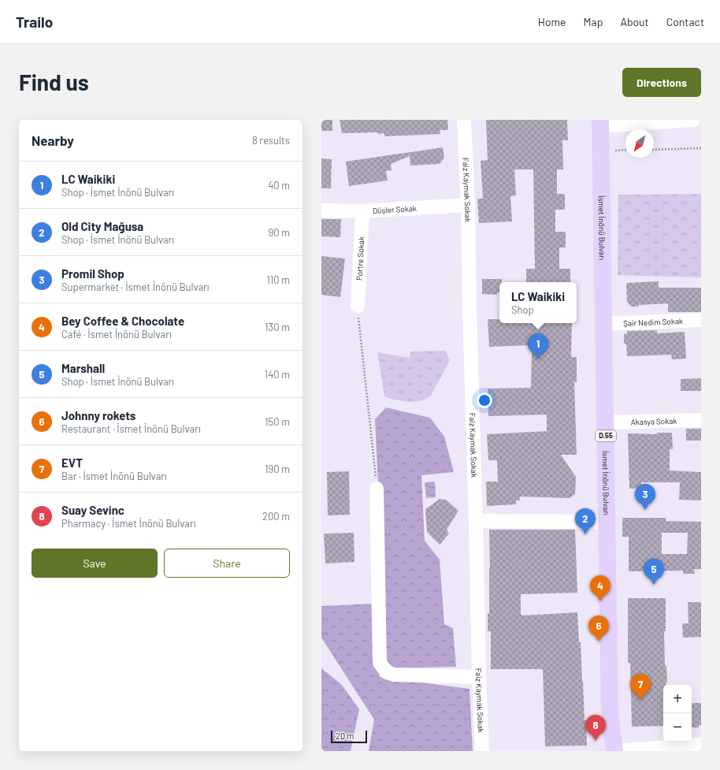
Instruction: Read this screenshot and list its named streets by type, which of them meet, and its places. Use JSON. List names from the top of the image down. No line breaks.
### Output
{"streets":{"main road":["İsmet İnönü Bulvarı","D.55"],"street":["Faiz Kaymak Sokak","Düşler Sokak","Portre Sokak","Şair Nedim Sokak","Akasya Sokak"]},"crossings":[["Faiz Kaymak Sokak","Düşler Sokak"],["Düşler Sokak","Portre Sokak"],["İsmet İnönü Bulvarı","Şair Nedim Sokak"],["İsmet İnönü Bulvarı","Akasya Sokak"]],"scale_bar":"20 m","north":"bottom left","page":{"header":"Trailo","nav":["Home","Map","About","Contact"],"buttons":["Directions",["Save","Share"]],"title":"Find us","heading":["Nearby","8 results"],"list":[{"mark":"1","name":"LC Waikiki","note":"Shop · İsmet İnönü Bulvarı","value":"40 m"},{"mark":"2","name":"Old City Mağusa","note":"Shop · İsmet İnönü Bulvarı","value":"90 m"},{"mark":"3","name":"Promil Shop","note":"Supermarket · İsmet İnönü Bulvarı","value":"110 m"},{"mark":"4","name":"Bey Coffee & Chocolate","note":"Café · İsmet İnönü Bulvarı","value":"130 m"},{"mark":"5","name":"Marshall","note":"Shop · İsmet İnönü Bulvarı","value":"140 m"},{"mark":"6","name":"Johnny rokets","note":"Restaurant · İsmet İnönü Bulvarı","value":"150 m"},{"mark":"7","name":"EVT","note":"Bar · İsmet İnönü Bulvarı","value":"190 m"},{"mark":"8","name":"Suay Sevinc","note":"Pharmacy · İsmet İnönü Bulvarı","value":"200 m"}],"popup":["LC Waikiki","Shop"],"pins":["1","3","2","5","4","6","7","8"],"map_buttons":["+","−"],"scale":"20 m"}}
